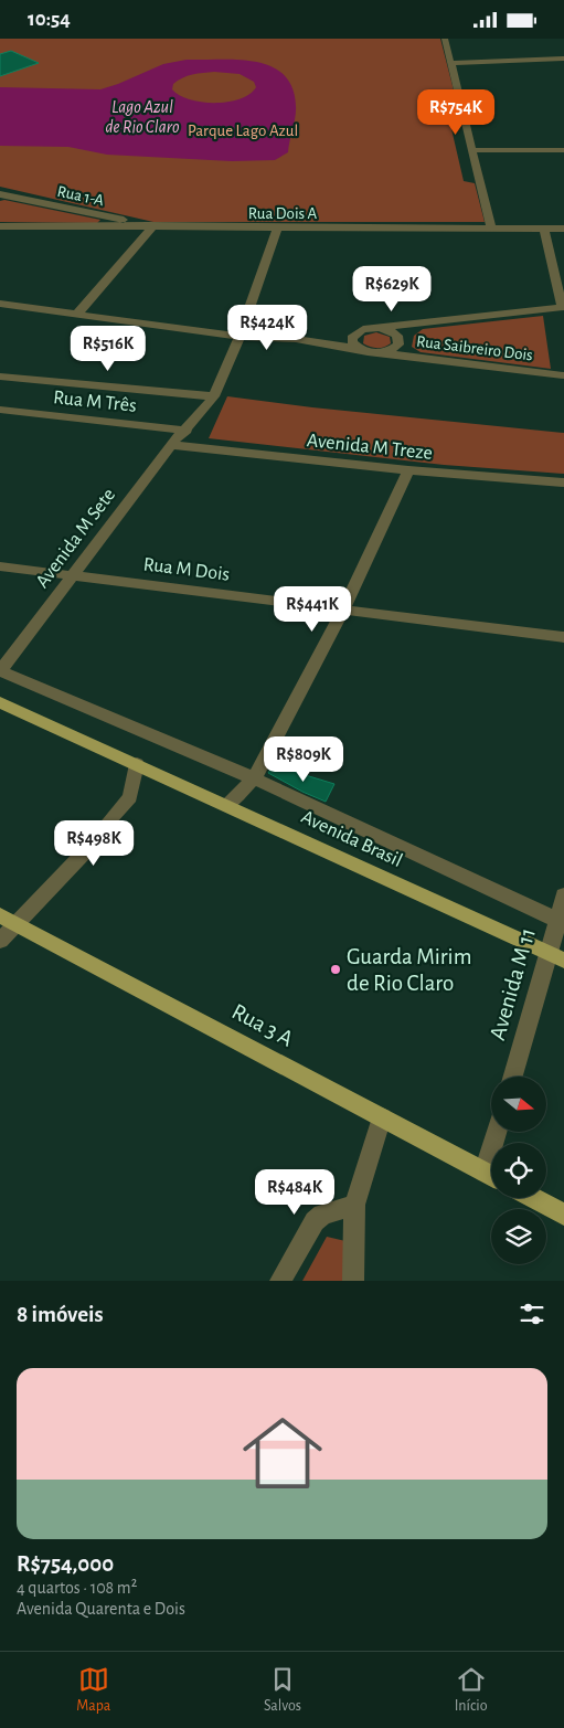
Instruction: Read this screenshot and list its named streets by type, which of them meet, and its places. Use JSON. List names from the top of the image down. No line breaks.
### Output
{"streets":{"main road":["Avenida Brasil","Rua 3 A"],"street":["Rua 1-A","Rua Dois A","Rua Saibreiro Dois","Rua M Três","Avenida M Treze","Avenida M Sete","Rua M Dois","Avenida M 11"]},"crossings":[["Rua 1-A","Rua Dois A"],["Rua Dois A","Avenida M Sete"],["Rua M Três","Avenida M Sete"],["Avenida M Treze","Avenida M Sete"],["Avenida M Sete","Rua M Dois"],["Avenida M Sete","Avenida Brasil"],["Avenida Brasil","Avenida M 11"]],"water":["Lago Azul de Rio Claro"],"parks":["Parque Lago Azul"],"places":["Guarda Mirim de Rio Claro"],"north":"right","page":{"status":"10:54","price":["R$754K","R$629K","R$424K","R$516K","R$441K","R$809K","R$498K","R$484K"],"heading":"8 imóveis","list":[{"name":"R$754,000","note":"4 quartos · 108 m² · Avenida Quarenta e Dois"}],"tabs":["Mapa","Salvos","Início"]}}
